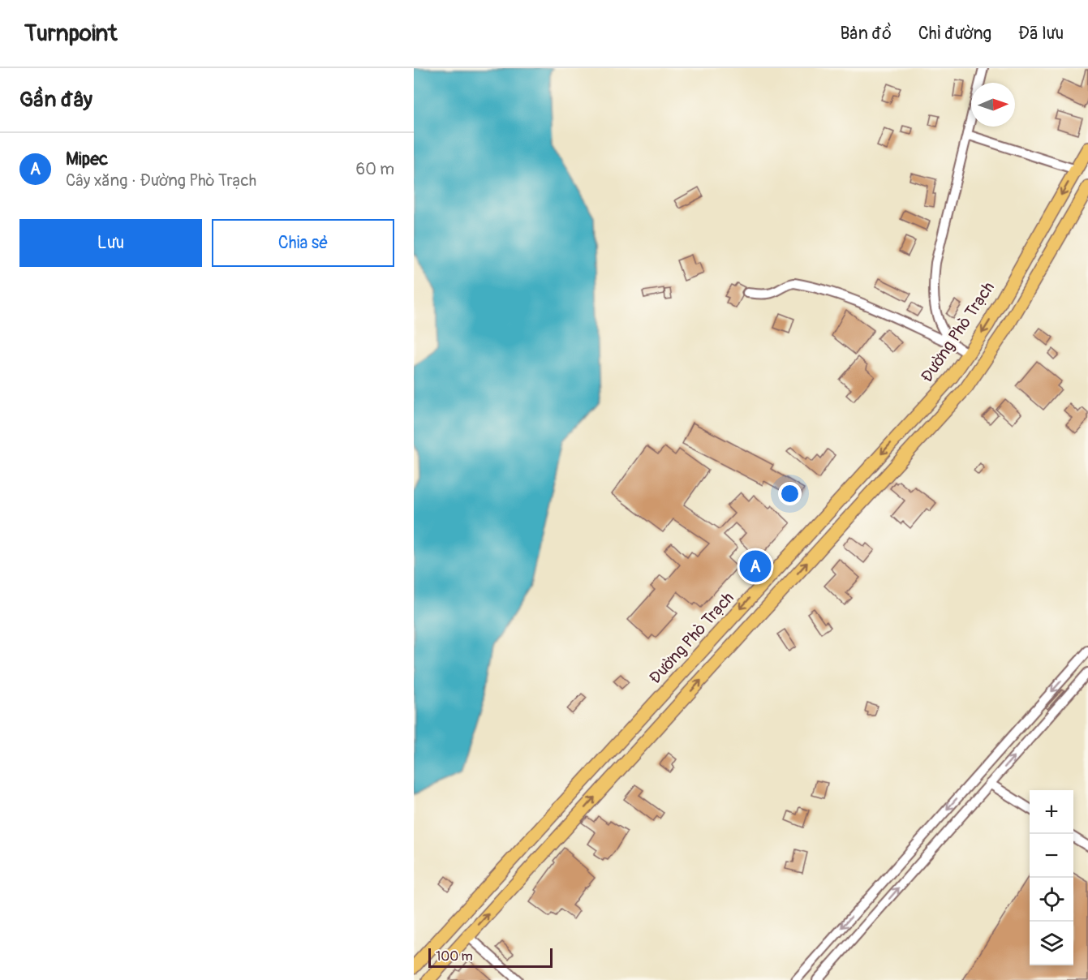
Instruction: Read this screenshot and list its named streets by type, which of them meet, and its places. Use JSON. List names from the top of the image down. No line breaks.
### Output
{"streets":{"highway":["Đường Phò Trạch"]},"scale_bar":"100 m","north":"right","page":{"header":"Turnpoint","nav":["Bản đồ","Chỉ đường","Đã lưu"],"heading":"Gần đây","list":[{"mark":"A","name":"Mipec","note":"Cây xăng · Đường Phò Trạch","value":"60 m"}],"buttons":["Lưu","Chia sẻ"],"pins":"A","map_buttons":["+","−"],"scale":"100 m"}}
